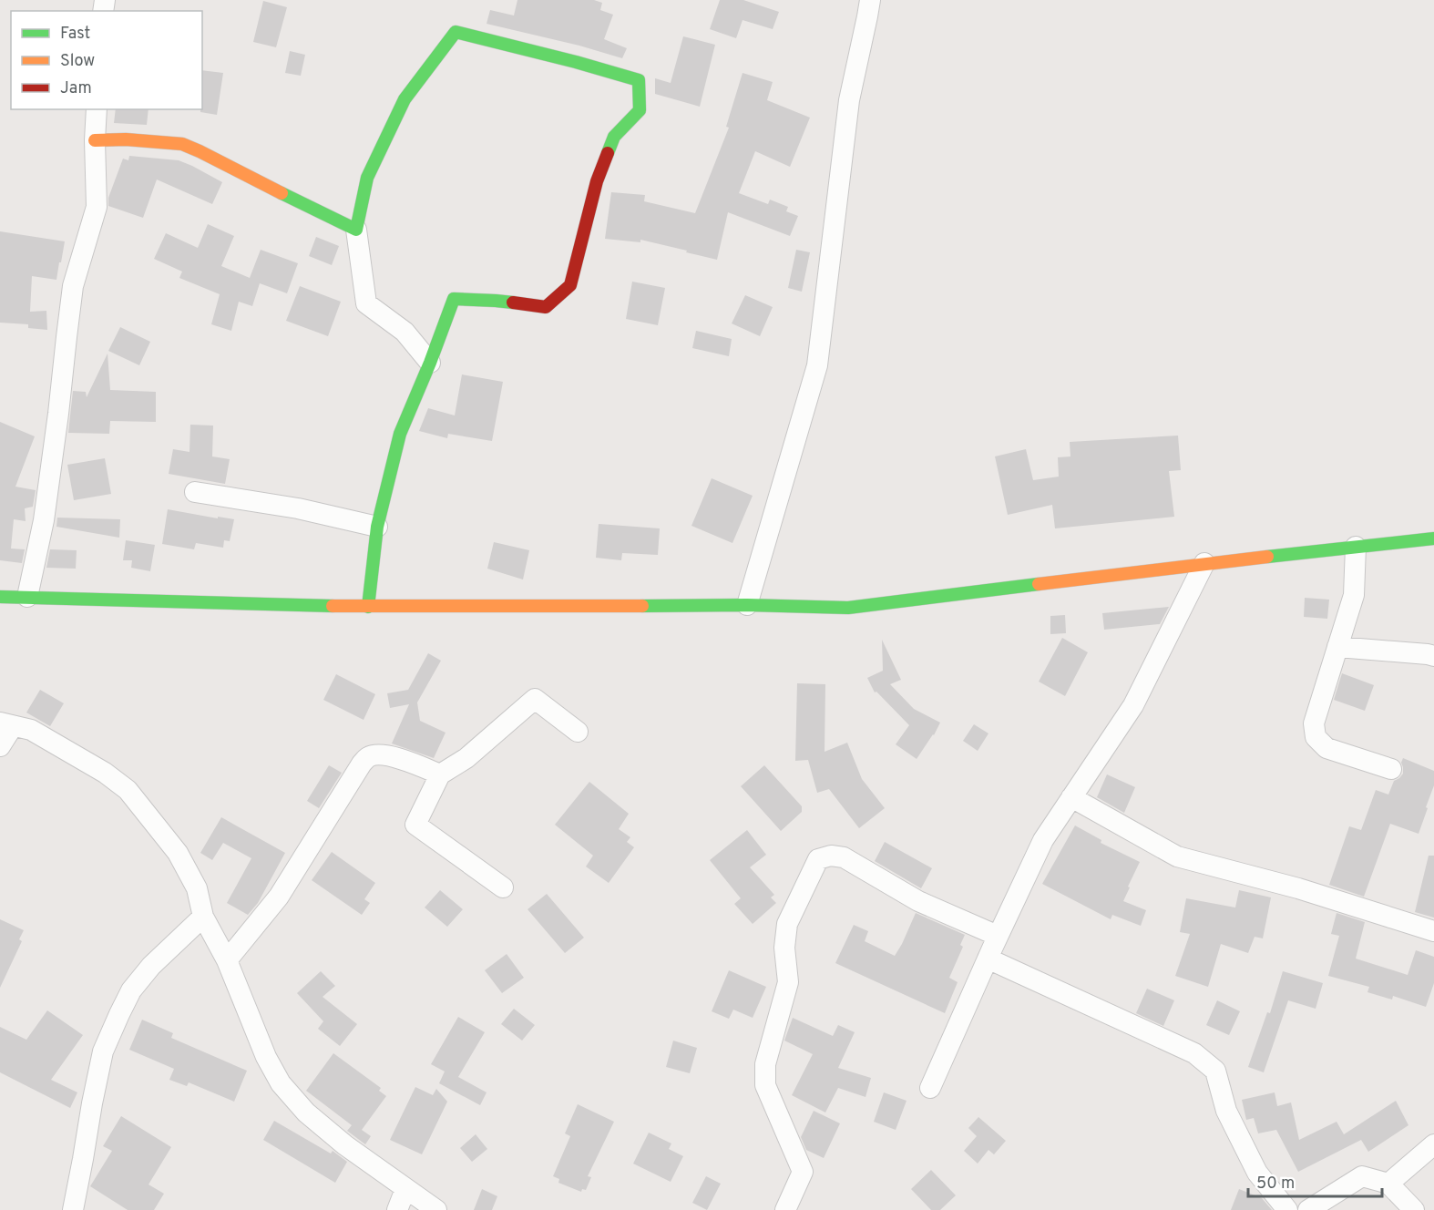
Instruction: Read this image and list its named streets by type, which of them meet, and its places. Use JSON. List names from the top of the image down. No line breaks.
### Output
{"legend":["Fast","Slow","Jam"],"scale_bar":"50 m"}
